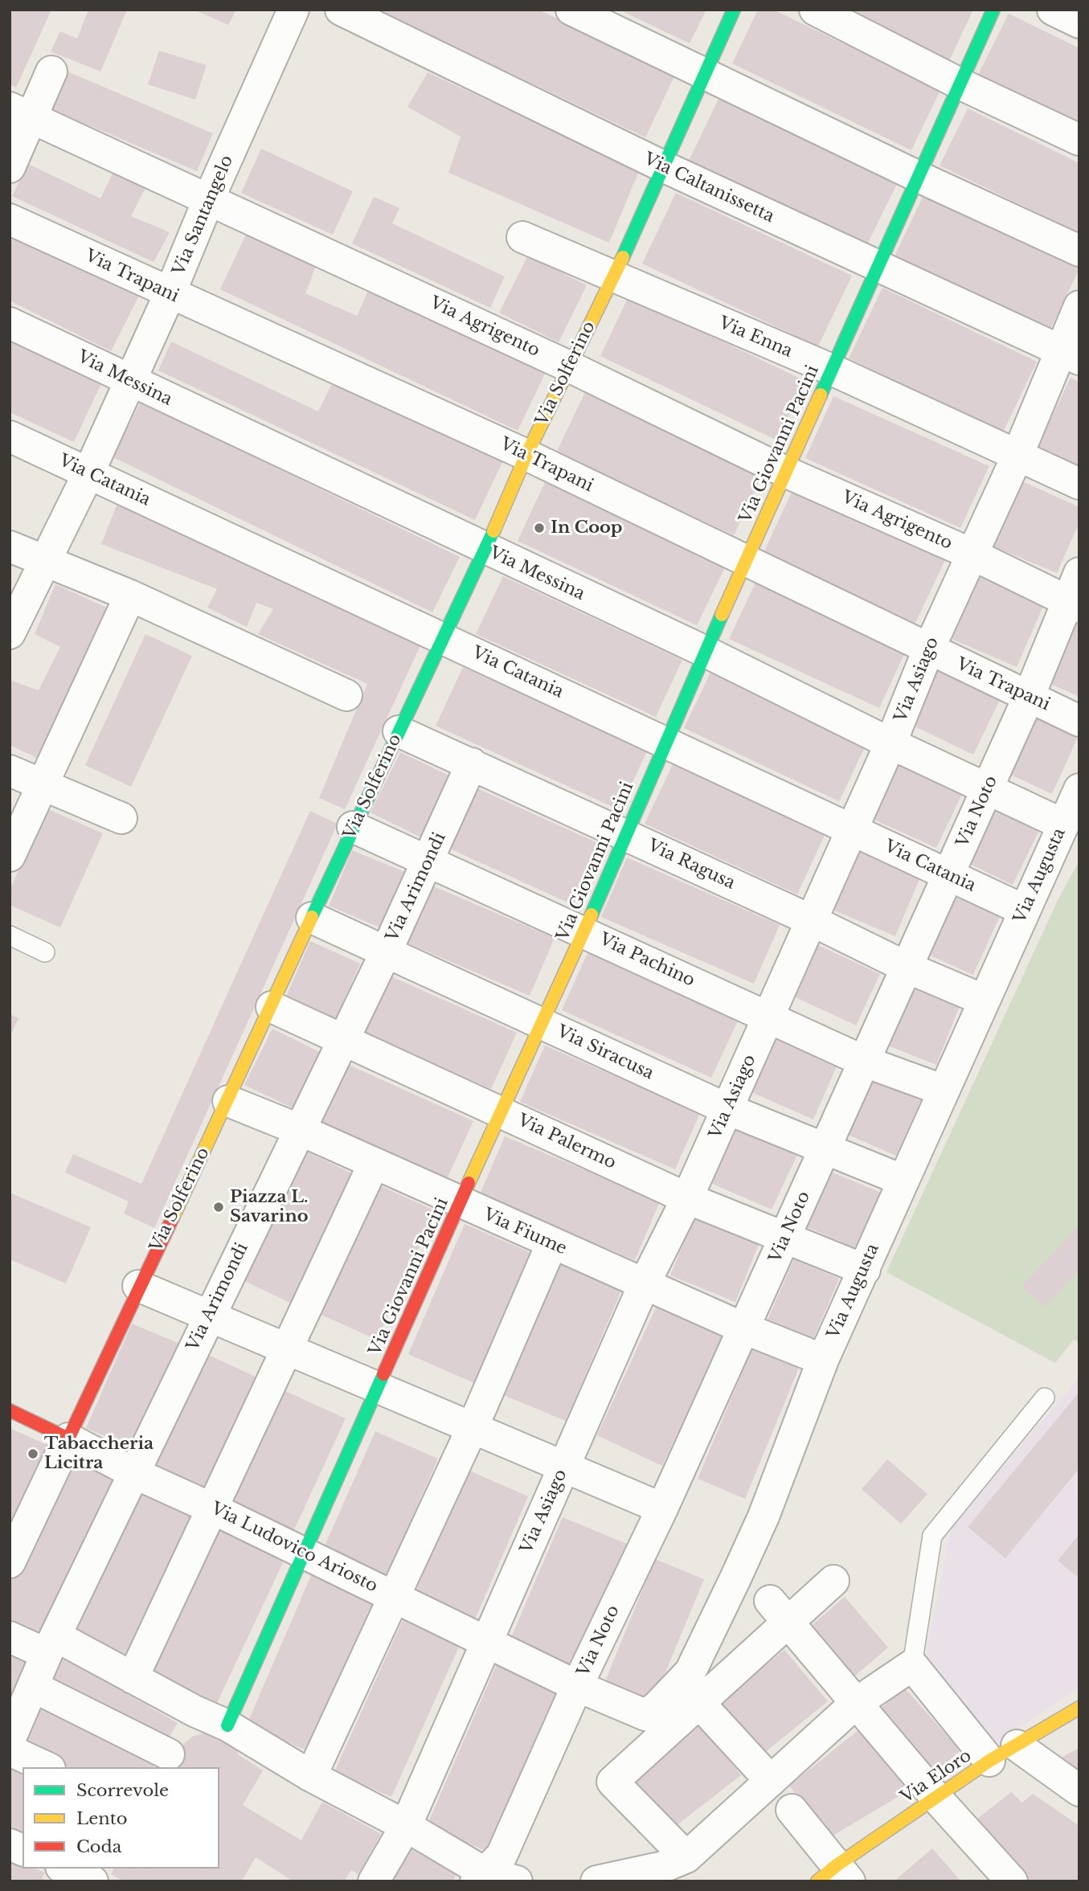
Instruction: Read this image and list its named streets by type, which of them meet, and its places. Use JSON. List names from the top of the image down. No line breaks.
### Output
{"streets":{"street":["Via Caltanissetta","Via Santangelo","Via Trapani","Via Agrigento","Via Enna","Via Solferino","Via Messina","Via Giovanni Pacini","Via Catania","Via Asiago","Via Noto","Via Ragusa","Via Augusta","Via Arimondi","Via Pachino","Via Siracusa","Via Palermo","Via Fiume","Via Ludovico Ariosto","Via Eloro"]},"crossings":[["Via Caltanissetta","Via Solferino"],["Via Caltanissetta","Via Giovanni Pacini"],["Via Caltanissetta","Via Asiago"],["Via Santangelo","Via Trapani"],["Via Santangelo","Via Agrigento"],["Via Santangelo","Via Messina"],["Via Santangelo","Via Catania"],["Via Trapani","Via Solferino"],["Via Trapani","Via Giovanni Pacini"],["Via Trapani","Via Asiago"],["Via Trapani","Via Noto"],["Via Agrigento","Via Solferino"],["Via Agrigento","Via Giovanni Pacini"],["Via Agrigento","Via Asiago"],["Via Agrigento","Via Noto"],["Via Enna","Via Solferino"],["Via Enna","Via Giovanni Pacini"],["Via Enna","Via Asiago"],["Via Solferino","Via Messina"],["Via Solferino","Via Catania"],["Via Solferino","Via Ragusa"],["Via Solferino","Via Pachino"],["Via Solferino","Via Siracusa"],["Via Solferino","Via Palermo"],["Via Solferino","Via Fiume"],["Via Solferino","Via Ludovico Ariosto"],["Via Messina","Via Giovanni Pacini"],["Via Messina","Via Asiago"],["Via Messina","Via Noto"],["Via Messina","Via Augusta"],["Via Giovanni Pacini","Via Catania"],["Via Giovanni Pacini","Via Ragusa"],["Via Giovanni Pacini","Via Pachino"],["Via Giovanni Pacini","Via Siracusa"],["Via Giovanni Pacini","Via Palermo"],["Via Giovanni Pacini","Via Fiume"],["Via Giovanni Pacini","Via Ludovico Ariosto"],["Via Catania","Via Asiago"],["Via Catania","Via Noto"],["Via Catania","Via Augusta"],["Via Asiago","Via Ragusa"],["Via Asiago","Via Pachino"],["Via Asiago","Via Siracusa"],["Via Asiago","Via Palermo"],["Via Asiago","Via Fiume"],["Via Asiago","Via Ludovico Ariosto"],["Via Noto","Via Ragusa"],["Via Noto","Via Augusta"],["Via Noto","Via Pachino"],["Via Noto","Via Siracusa"],["Via Noto","Via Palermo"],["Via Noto","Via Fiume"],["Via Noto","Via Ludovico Ariosto"],["Via Ragusa","Via Augusta"],["Via Ragusa","Via Arimondi"],["Via Augusta","Via Pachino"],["Via Augusta","Via Siracusa"],["Via Augusta","Via Palermo"],["Via Augusta","Via Fiume"],["Via Augusta","Via Ludovico Ariosto"],["Via Arimondi","Via Pachino"],["Via Arimondi","Via Siracusa"],["Via Arimondi","Via Palermo"],["Via Arimondi","Via Fiume"],["Via Arimondi","Via Ludovico Ariosto"]],"places":["In Coop","Piazza L. Savarino","Tabaccheria Licitra"],"legend":["Scorrevole","Lento","Coda"]}
